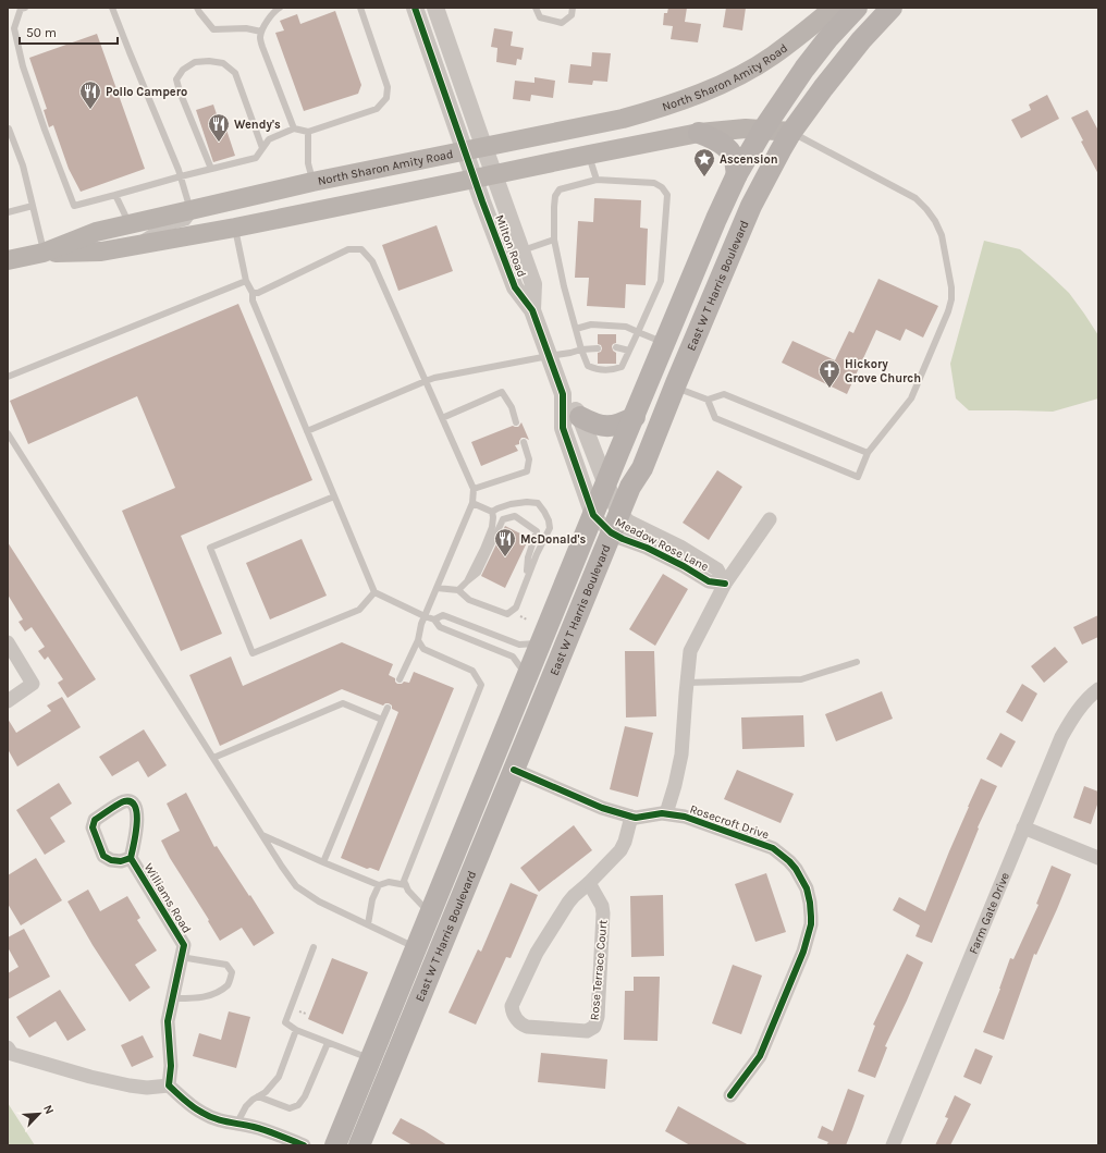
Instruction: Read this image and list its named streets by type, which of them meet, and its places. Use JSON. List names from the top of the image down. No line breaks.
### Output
{"streets":{"main road":["North Sharon Amity Road","East W T Harris Boulevard"],"street":["Milton Road","Meadow Rose Lane","Rosecroft Drive","Williams Road","Farm Gate Drive","Rose Terrace Court"]},"crossings":[["North Sharon Amity Road","Milton Road"],["North Sharon Amity Road","East W T Harris Boulevard"],["Milton Road","East W T Harris Boulevard"],["Milton Road","Meadow Rose Lane"],["East W T Harris Boulevard","Meadow Rose Lane"],["East W T Harris Boulevard","Rosecroft Drive"],["Rosecroft Drive","Rose Terrace Court"]],"places":{"restaurant":["Pollo Campero","Wendy's","McDonald's"],"place":["Ascension"],"church":["Hickory Grove Church"]},"scale_bar":"50 m","north":"top right"}
